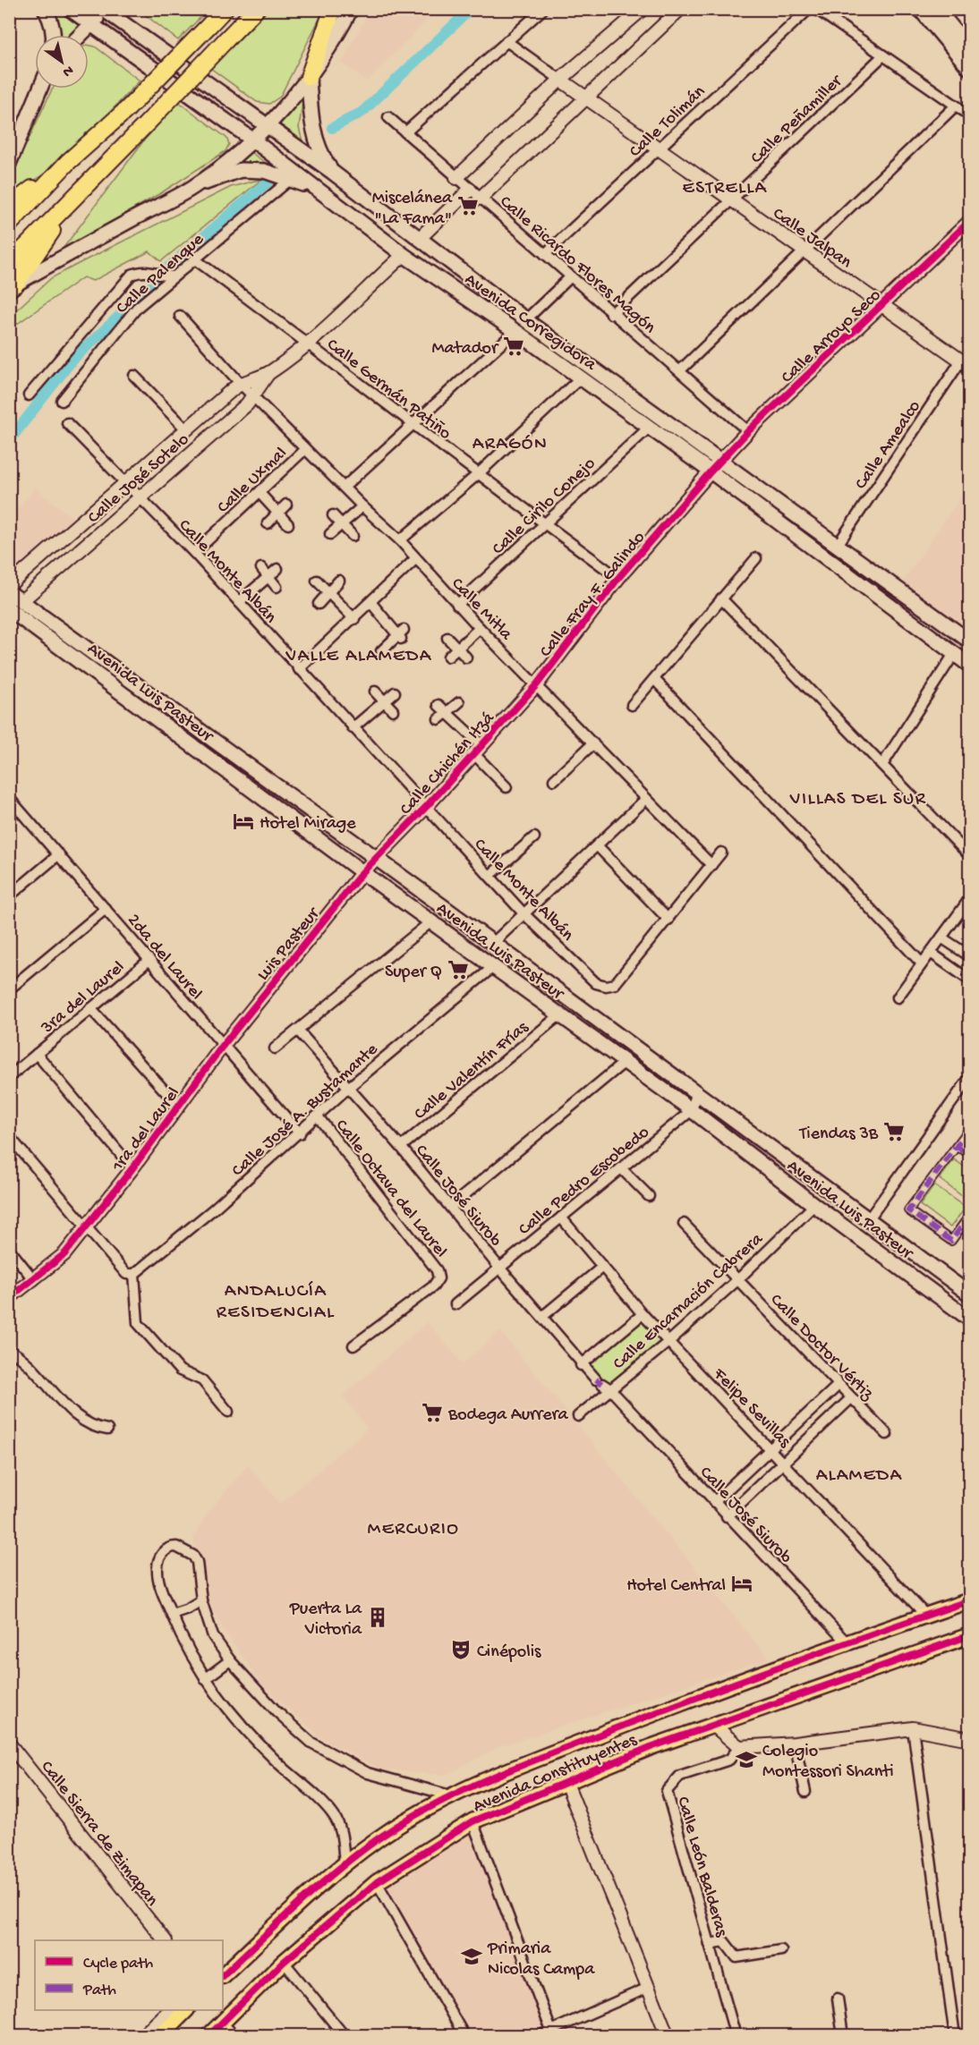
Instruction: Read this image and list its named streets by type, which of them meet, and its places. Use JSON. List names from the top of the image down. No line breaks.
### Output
{"streets":{"main road":["Avenida Corregidora","Avenida Luis Pasteur","Avenida Constituyentes"],"street":["Calle Peñamiller","Calle Tolimán","Calle Jalpan","Calle Ricardo Flores Magón","Calle Palenque","Calle Arroyo Seco","Calle Germán Patiño","Calle Amealco","Calle José Sotelo","Calle Uxmal","Calle Cirilo Conejo","Calle Monte Albán","Calle Fray F. Galindo","Calle Mitla","Calle Chichén Itzá","Luis Pasteur","2da del Laurel","3ra del Laurel","Calle Valentín Frías","Calle José A. Bustamante","1ra del Laurel","Calle Pedro Escobedo","Calle Octava del Laurel","Calle José Siurob","Calle Encarnación Cabrera","Calle Doctor Vértiz","Felipe Sevillas","Calle Sierra de Zimapan","Calle León Balderas"]},"crossings":[["Calle Peñamiller","Calle Jalpan"],["Calle Peñamiller","Calle Ricardo Flores Magón"],["Calle Tolimán","Calle Jalpan"],["Calle Tolimán","Calle Ricardo Flores Magón"],["Calle Jalpan","Calle Arroyo Seco"],["Calle Jalpan","Calle Amealco"],["Calle Ricardo Flores Magón","Calle Arroyo Seco"],["Calle Palenque","Calle Germán Patiño"],["Avenida Corregidora","Calle Arroyo Seco"],["Avenida Corregidora","Calle Amealco"],["Avenida Corregidora","Calle José Sotelo"],["Avenida Corregidora","Calle Cirilo Conejo"],["Avenida Corregidora","Calle Fray F. Galindo"],["Calle Arroyo Seco","Calle Fray F. Galindo"],["Calle Germán Patiño","Calle José Sotelo"],["Calle Germán Patiño","Calle Cirilo Conejo"],["Calle Germán Patiño","Calle Fray F. Galindo"],["Calle José Sotelo","Calle Monte Albán"],["Calle José Sotelo","Calle Mitla"],["Calle José Sotelo","Avenida Luis Pasteur"],["Calle Uxmal","Calle Monte Albán"],["Calle Uxmal","Calle Mitla"],["Calle Cirilo Conejo","Calle Mitla"],["Calle Monte Albán","Calle Chichén Itzá"],["Calle Fray F. Galindo","Calle Mitla"],["Calle Fray F. Galindo","Calle Chichén Itzá"],["Calle Mitla","Calle Chichén Itzá"],["Avenida Luis Pasteur","Calle Chichén Itzá"],["Avenida Luis Pasteur","Luis Pasteur"],["Avenida Luis Pasteur","Calle Valentín Frías"],["Avenida Luis Pasteur","Calle José A. Bustamante"],["Avenida Luis Pasteur","Calle Pedro Escobedo"],["Avenida Luis Pasteur","Calle Encarnación Cabrera"],["Calle Chichén Itzá","Luis Pasteur"],["Luis Pasteur","2da del Laurel"],["Luis Pasteur","1ra del Laurel"],["2da del Laurel","3ra del Laurel"],["2da del Laurel","Calle José A. Bustamante"],["2da del Laurel","1ra del Laurel"],["Calle Valentín Frías","Calle José Siurob"],["Calle José A. Bustamante","Calle Octava del Laurel"],["Calle José A. Bustamante","Calle José Siurob"],["Calle Pedro Escobedo","Calle José Siurob"],["Calle Pedro Escobedo","Felipe Sevillas"],["Calle José Siurob","Calle Encarnación Cabrera"],["Calle José Siurob","Avenida Constituyentes"],["Calle Encarnación Cabrera","Calle Doctor Vértiz"],["Calle Encarnación Cabrera","Felipe Sevillas"],["Felipe Sevillas","Avenida Constituyentes"]],"districts":["ESTRELLA","ARAGÓN","VALLE ALAMEDA","VILLAS DEL SUR","ANDALUCÍA RESIDENCIAL","ALAMEDA","MERCURIO"],"places":{"supermarket":["Miscelánea \"La Fama\"","Matador","Super Q","Tiendas 3B","Bodega Aurrera"],"hotel":["Hotel Mirage","Hotel Central"],"building":["Puerta La Victoria"],"theatre":["Cinépolis"],"school or university":["Colegio Montessori Shanti","Primaria Nicolas Campa"]},"legend":["Cycle path","Path"],"north":"bottom right"}
